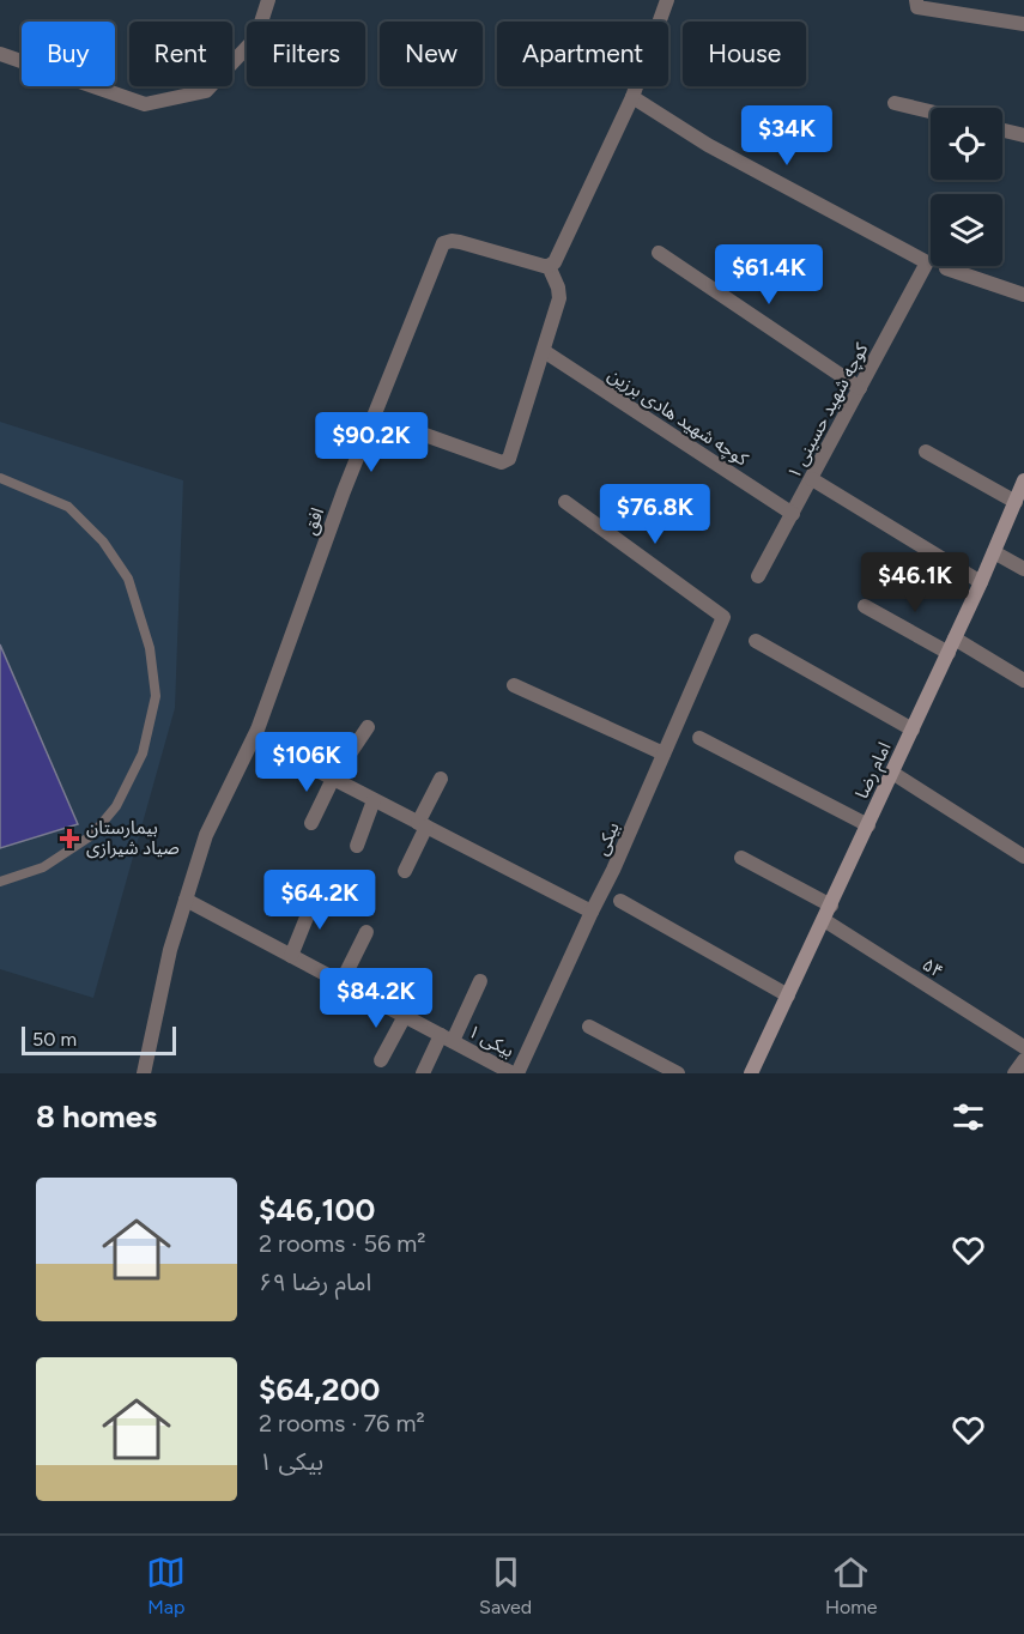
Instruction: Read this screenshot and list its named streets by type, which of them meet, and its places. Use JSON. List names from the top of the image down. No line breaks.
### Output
{"streets":{"main road":["امام رضا"],"street":["کوچه شهید حسینی ۱","کوچه شهید هادی برزین","افق","بیکی","۵۴","۱ بیکی"]},"crossings":[["کوچه شهید حسینی ۱","کوچه شهید هادی برزین"],["افق","۱ بیکی"],["امام رضا","۵۴"],["بیکی","۱ بیکی"]],"places":{"health":["بیمارستان صیاد شیرازی"]},"scale_bar":"50 m","page":{"chip":["Buy","Rent","Filters","New","Apartment","House"],"price":["$34K","$61.4K","$90.2K","$76.8K","$46.1K","$106K","$64.2K","$84.2K"],"scale":"50 m","heading":"8 homes","list":[{"name":"$46,100","note":"2 rooms · 56 m² · امام رضا ۶۹"},{"name":"$64,200","note":"2 rooms · 76 m² · ۱ بیکی"}],"tabs":["Map","Saved","Home"]}}
